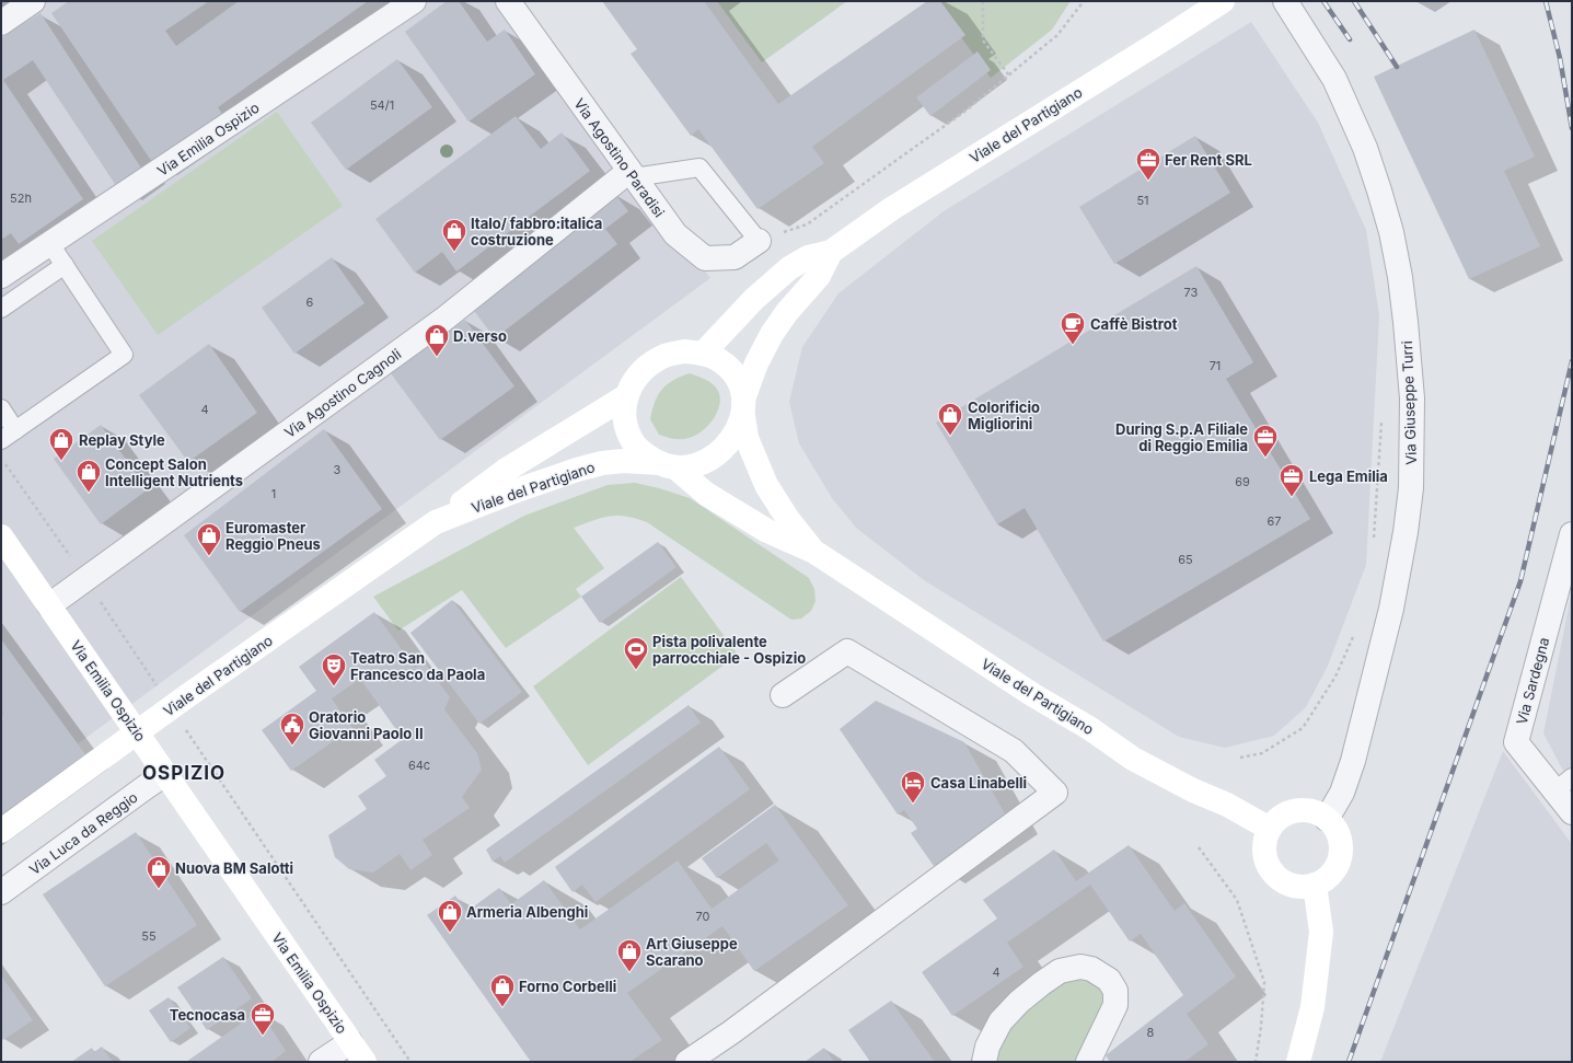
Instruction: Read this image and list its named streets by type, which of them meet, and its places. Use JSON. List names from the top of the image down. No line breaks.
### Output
{"streets":{"main road":["Viale del Partigiano","Via Emilia Ospizio"],"street":["Via Agostino Paradisi","Via Agostino Cagnoli","Via Giuseppe Turri","Via Sardegna","Via Luca da Reggio"]},"crossings":[["Viale del Partigiano","Via Giuseppe Turri"],["Via Emilia Ospizio","Via Agostino Cagnoli"],["Via Emilia Ospizio","Via Luca da Reggio"],["Via Agostino Paradisi","Via Agostino Cagnoli"]],"districts":["OSPIZIO"],"places":{"office":["Fer Rent SRL","During S.p.A Filiale di Reggio Emilia","Lega Emilia","Tecnocasa"],"shop":["Italo/ fabbro:italica costruzione","D.verso","Colorificio Migliorini","Replay Style","Concept Salon Intelligent Nutrients","Euromaster Reggio Pneus","Nuova BM Salotti","Armeria Albenghi","Art Giuseppe Scarano","Forno Corbelli"],"cafe":["Caffè Bistrot"],"sports":["Pista polivalente parrocchiale - Ospizio"],"theatre":["Teatro San Francesco da Paola"],"public building":["Oratorio Giovanni Paolo II"],"hotel":["Casa Linabelli"]},"house_numbers":["54/1","52h","51","73","6","71","4","3","69","1","67","65","64c","70","55","4","8"]}
